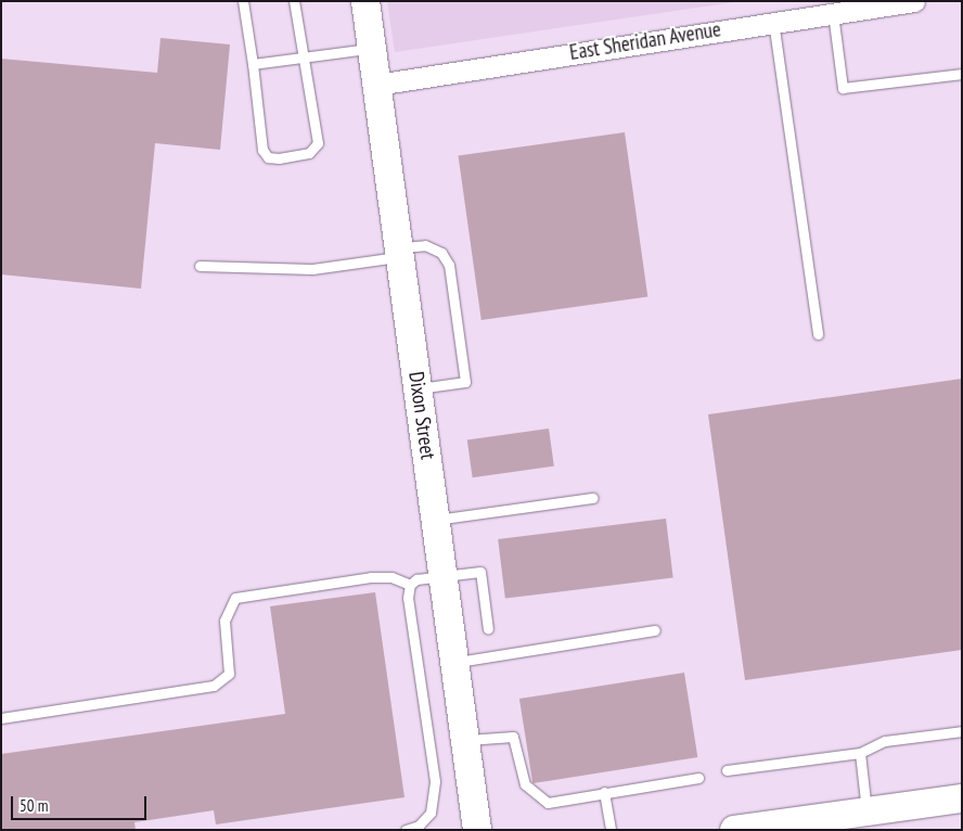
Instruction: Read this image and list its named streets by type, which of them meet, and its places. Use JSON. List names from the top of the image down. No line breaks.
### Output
{"streets":{"street":["East Sheridan Avenue","Dixon Street"]},"crossings":[["East Sheridan Avenue","Dixon Street"]],"scale_bar":"50 m"}
